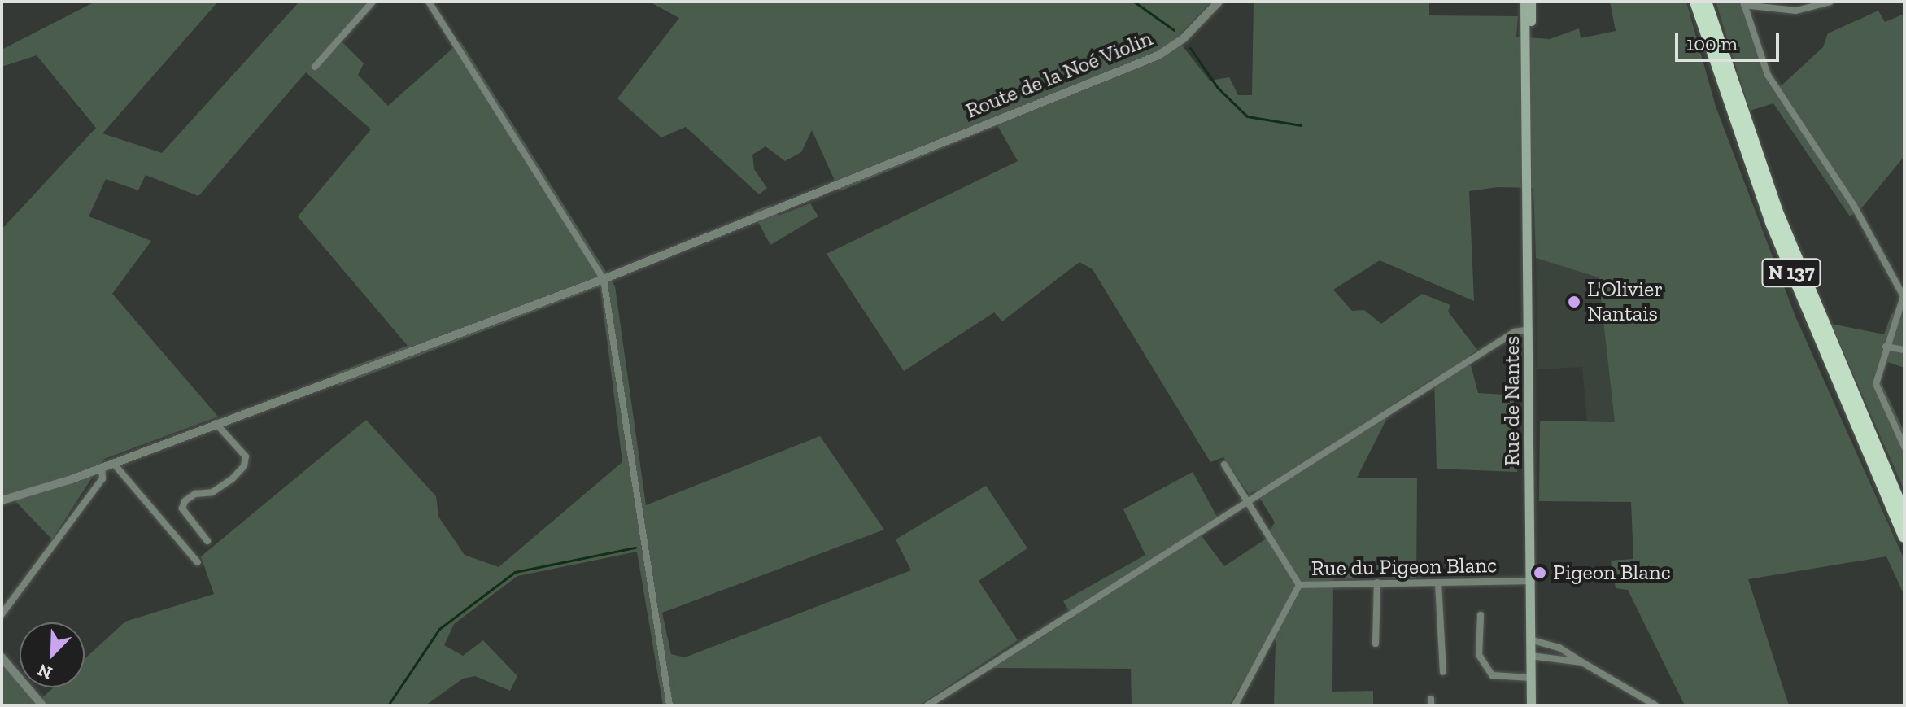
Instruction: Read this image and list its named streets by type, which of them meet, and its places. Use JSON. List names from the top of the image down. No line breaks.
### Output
{"streets":{"highway":["N 137"],"main road":["Rue de Nantes"],"street":["Route de la Noé Violin","Rue du Pigeon Blanc"]},"crossings":[["Rue de Nantes","Rue du Pigeon Blanc"]],"places":["L'Olivier Nantais","Pigeon Blanc"],"scale_bar":"100 m","north":"bottom left"}
